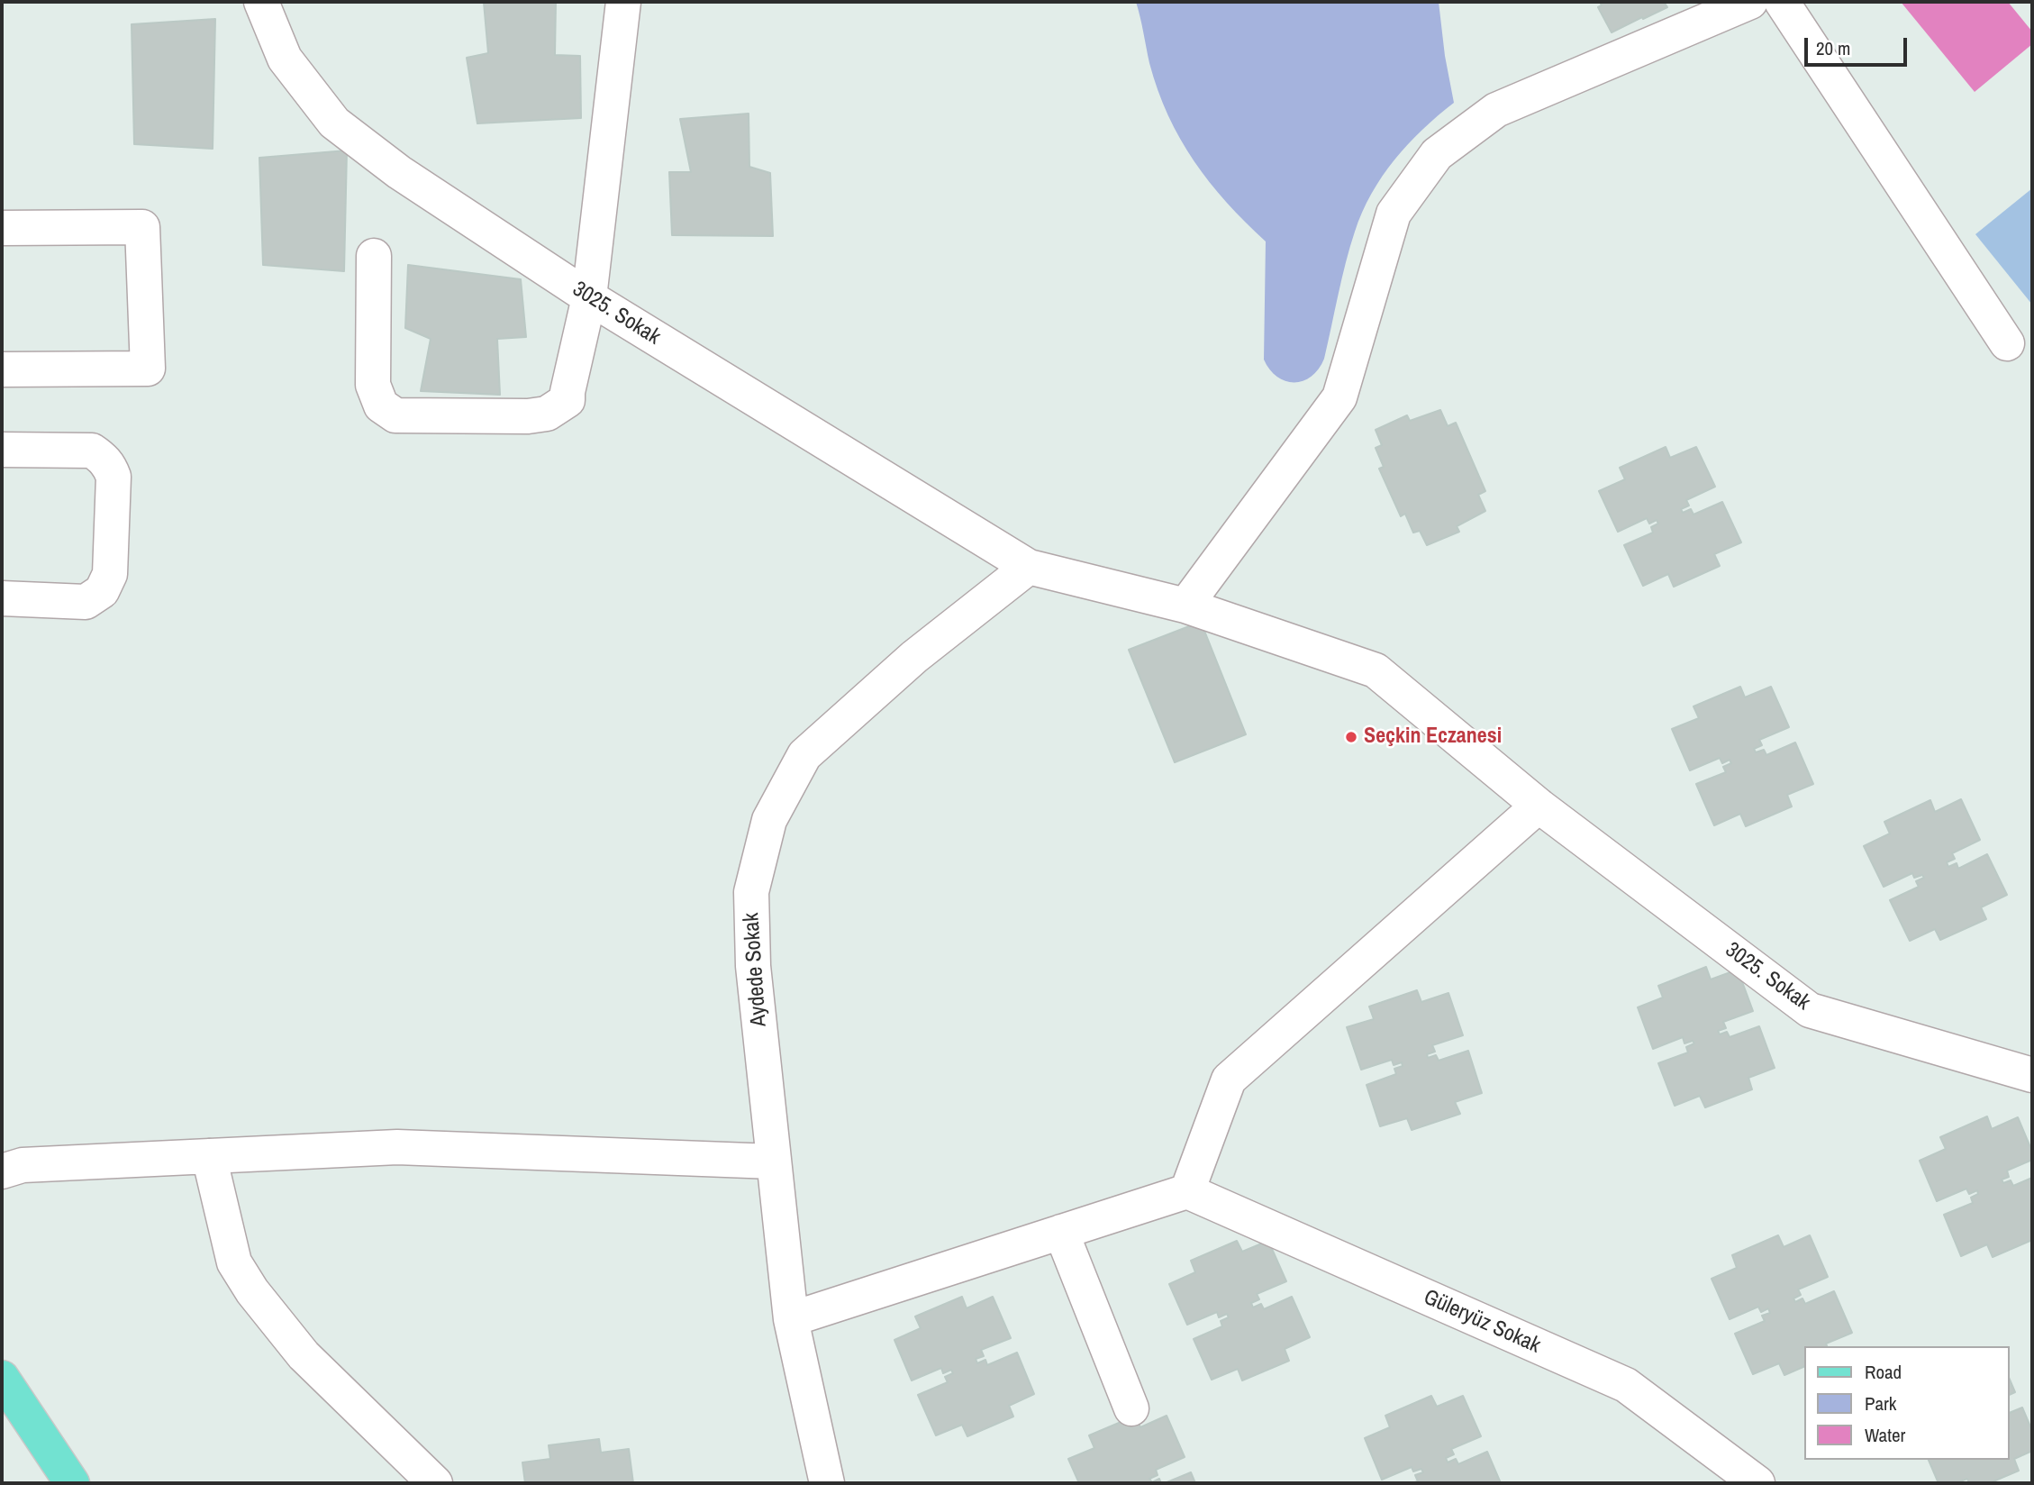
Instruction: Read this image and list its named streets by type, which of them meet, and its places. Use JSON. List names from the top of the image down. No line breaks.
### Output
{"streets":{"street":["3025. Sokak","Aydede Sokak","Güleryüz Sokak"]},"crossings":[["3025. Sokak","Aydede Sokak"]],"places":["Seçkin Eczanesi"],"legend":["Road","Park","Water"],"scale_bar":"20 m"}
